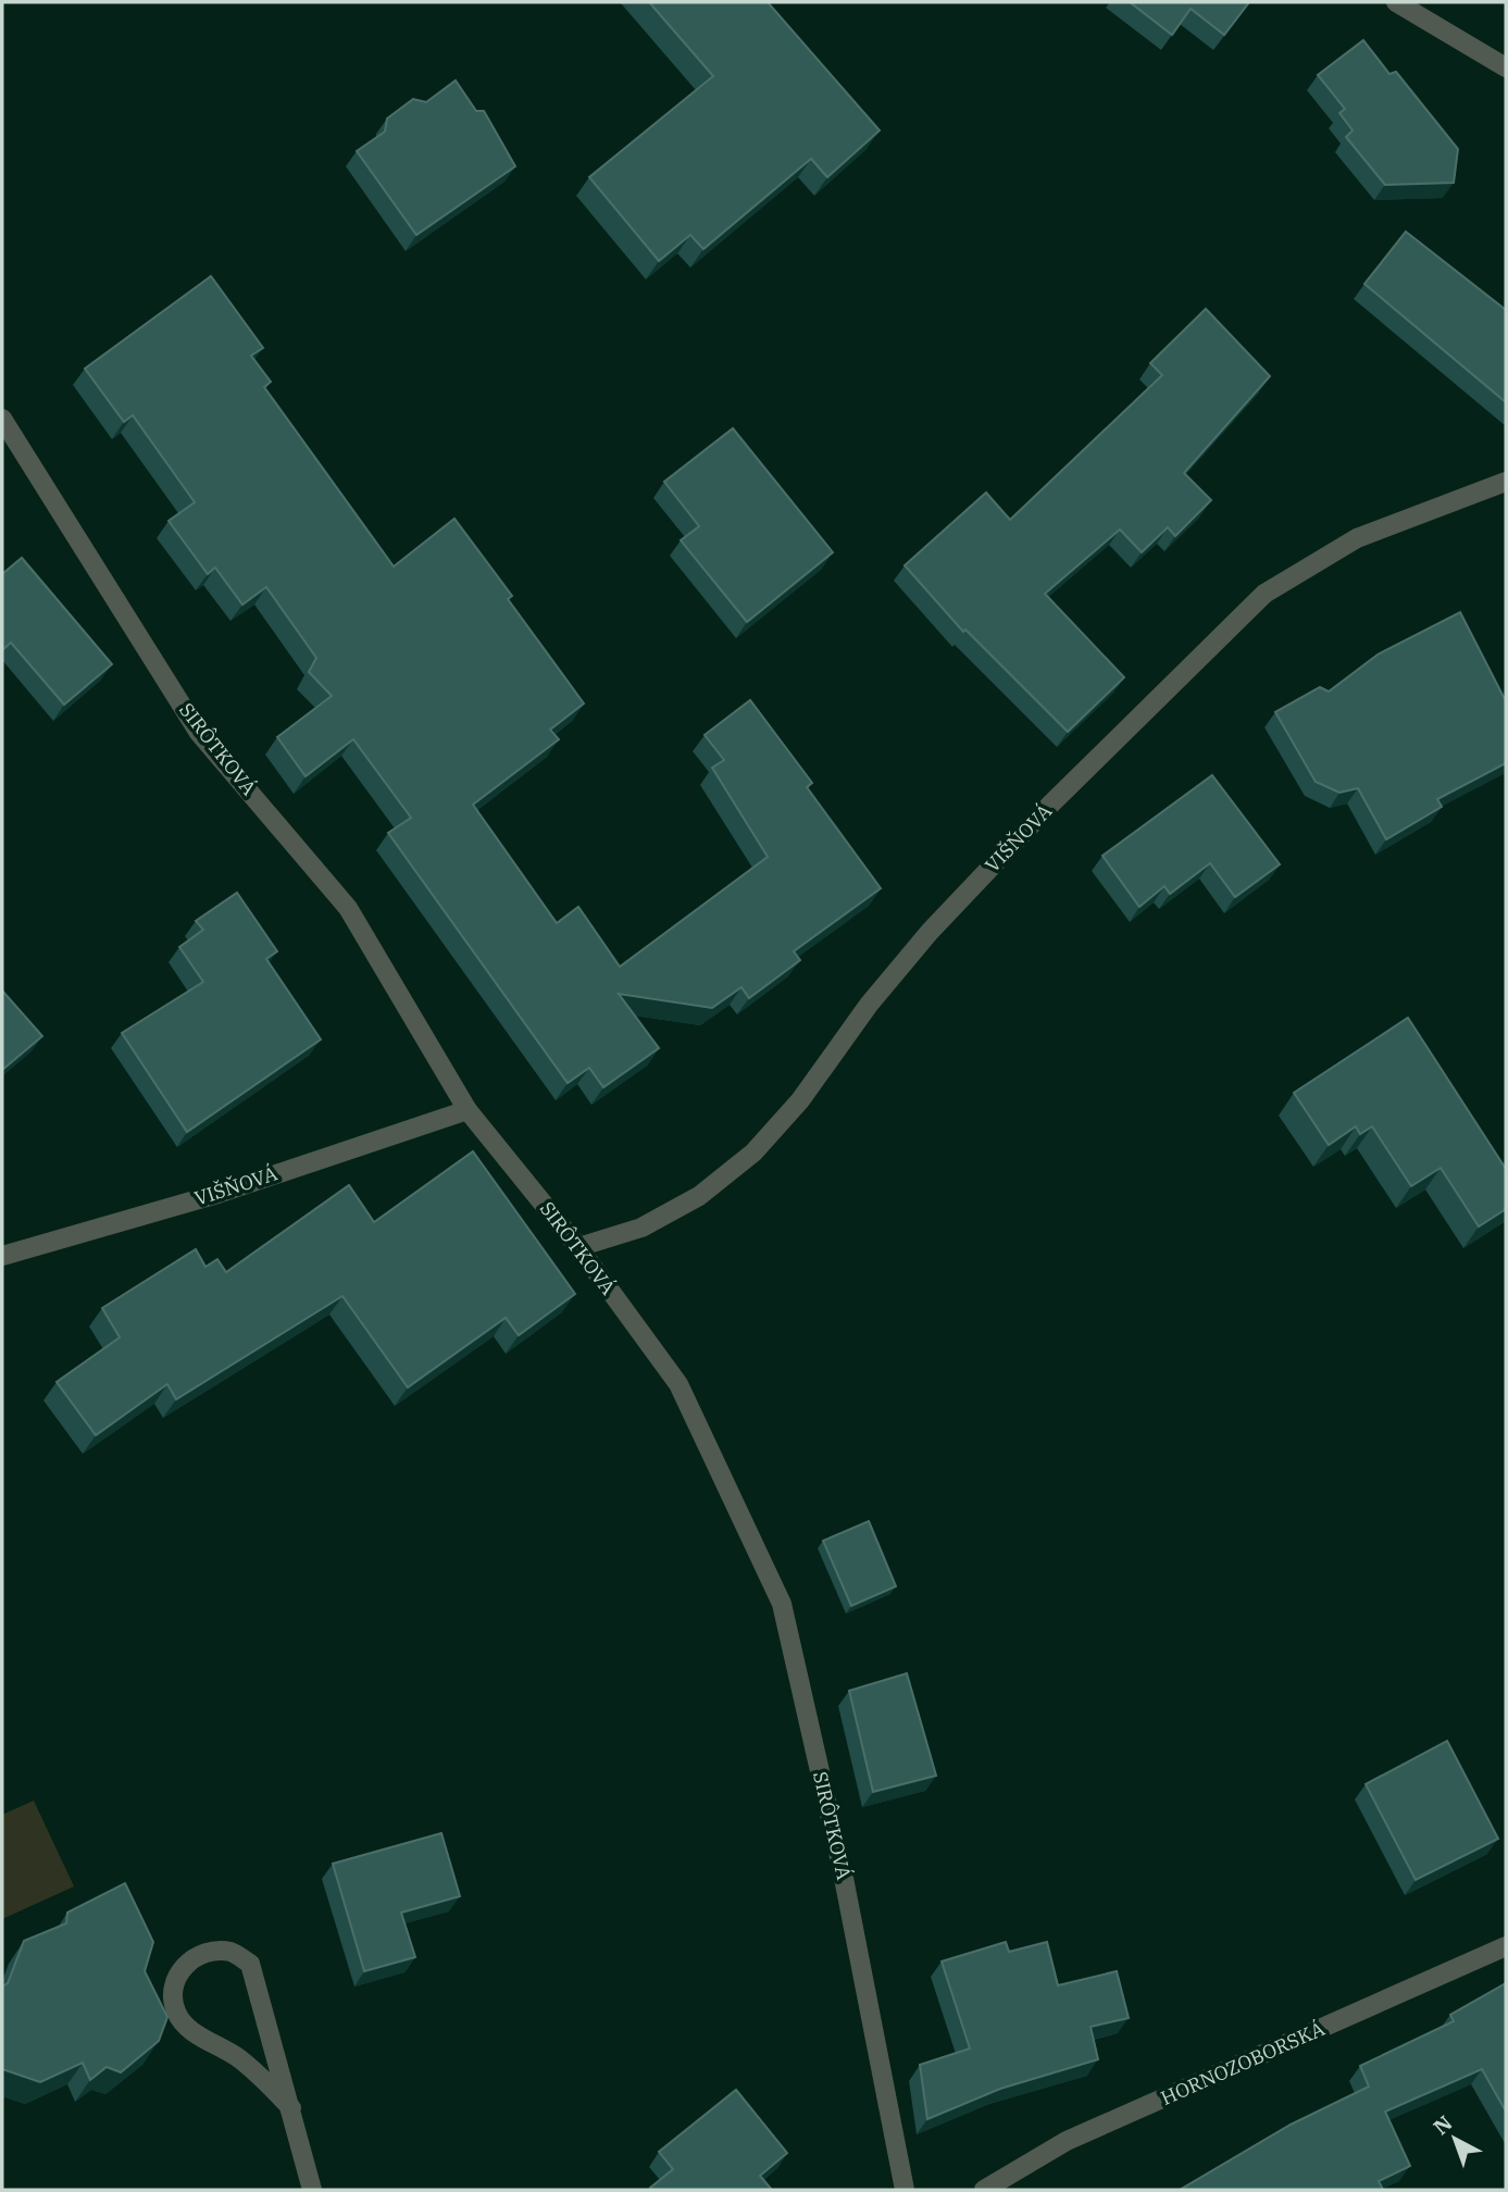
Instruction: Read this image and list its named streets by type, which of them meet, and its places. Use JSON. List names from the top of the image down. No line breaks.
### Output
{"streets":{"street":["SIRÔTKOVÁ","VIŠŇOVÁ","HORNOZOBORSKÁ"]},"crossings":[["SIRÔTKOVÁ","VIŠŇOVÁ"]],"north":"top left"}
